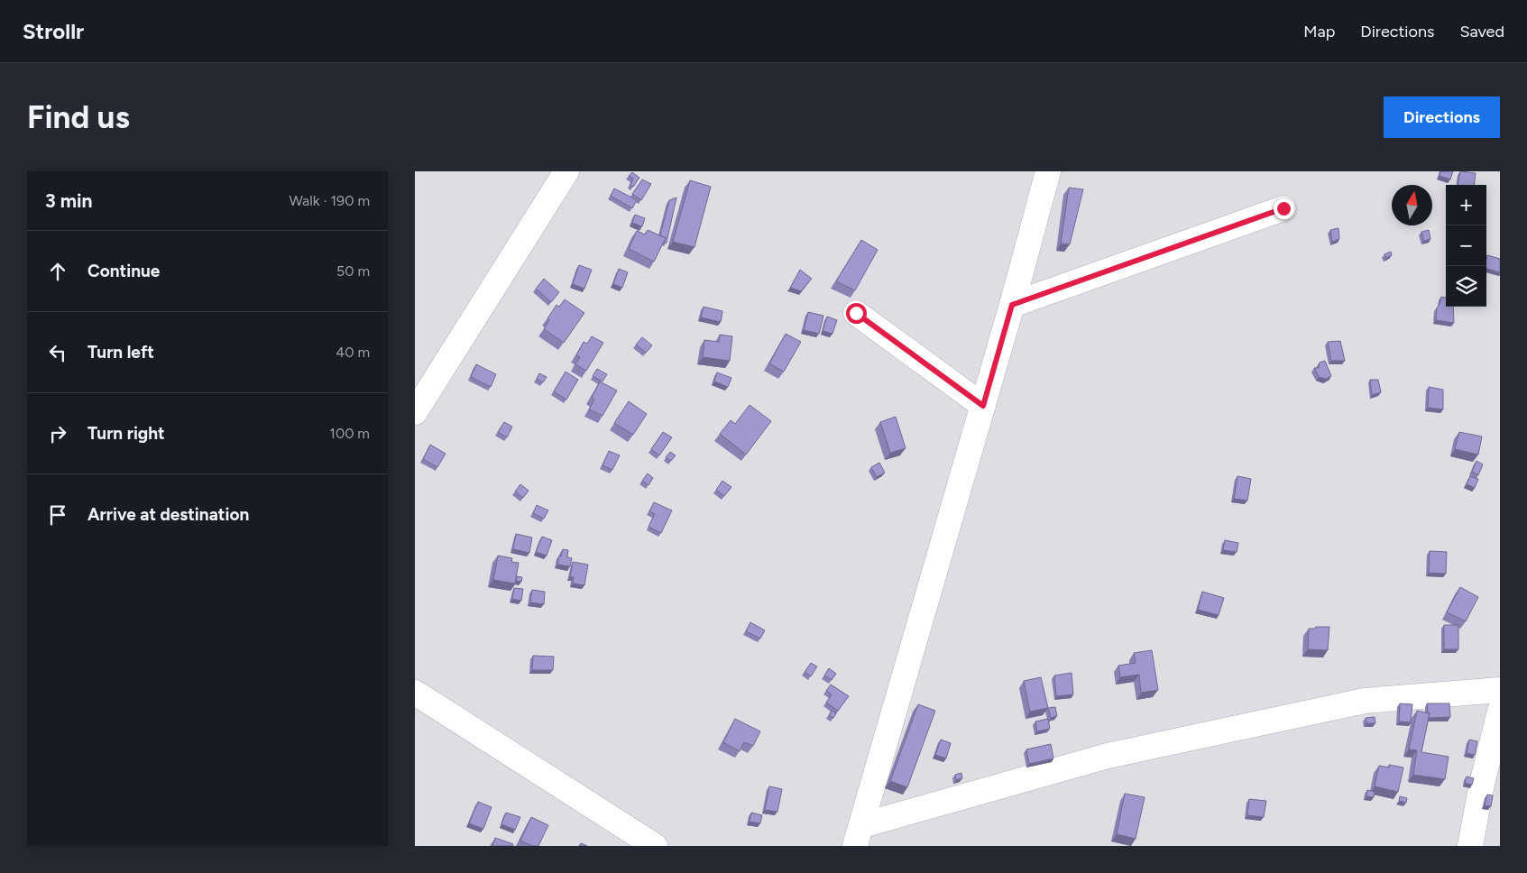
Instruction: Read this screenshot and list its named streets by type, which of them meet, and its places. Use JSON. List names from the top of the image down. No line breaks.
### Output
{"north":"top","page":{"header":"Strollr","nav":["Map","Directions","Saved"],"buttons":"Directions","title":"Find us","heading":["3 min","Walk · 190 m"],"map_buttons":["+","−"],"list":[["Continue","50 m"],["Turn left","40 m"],["Turn right","100 m"],"Arrive at destination"]}}
